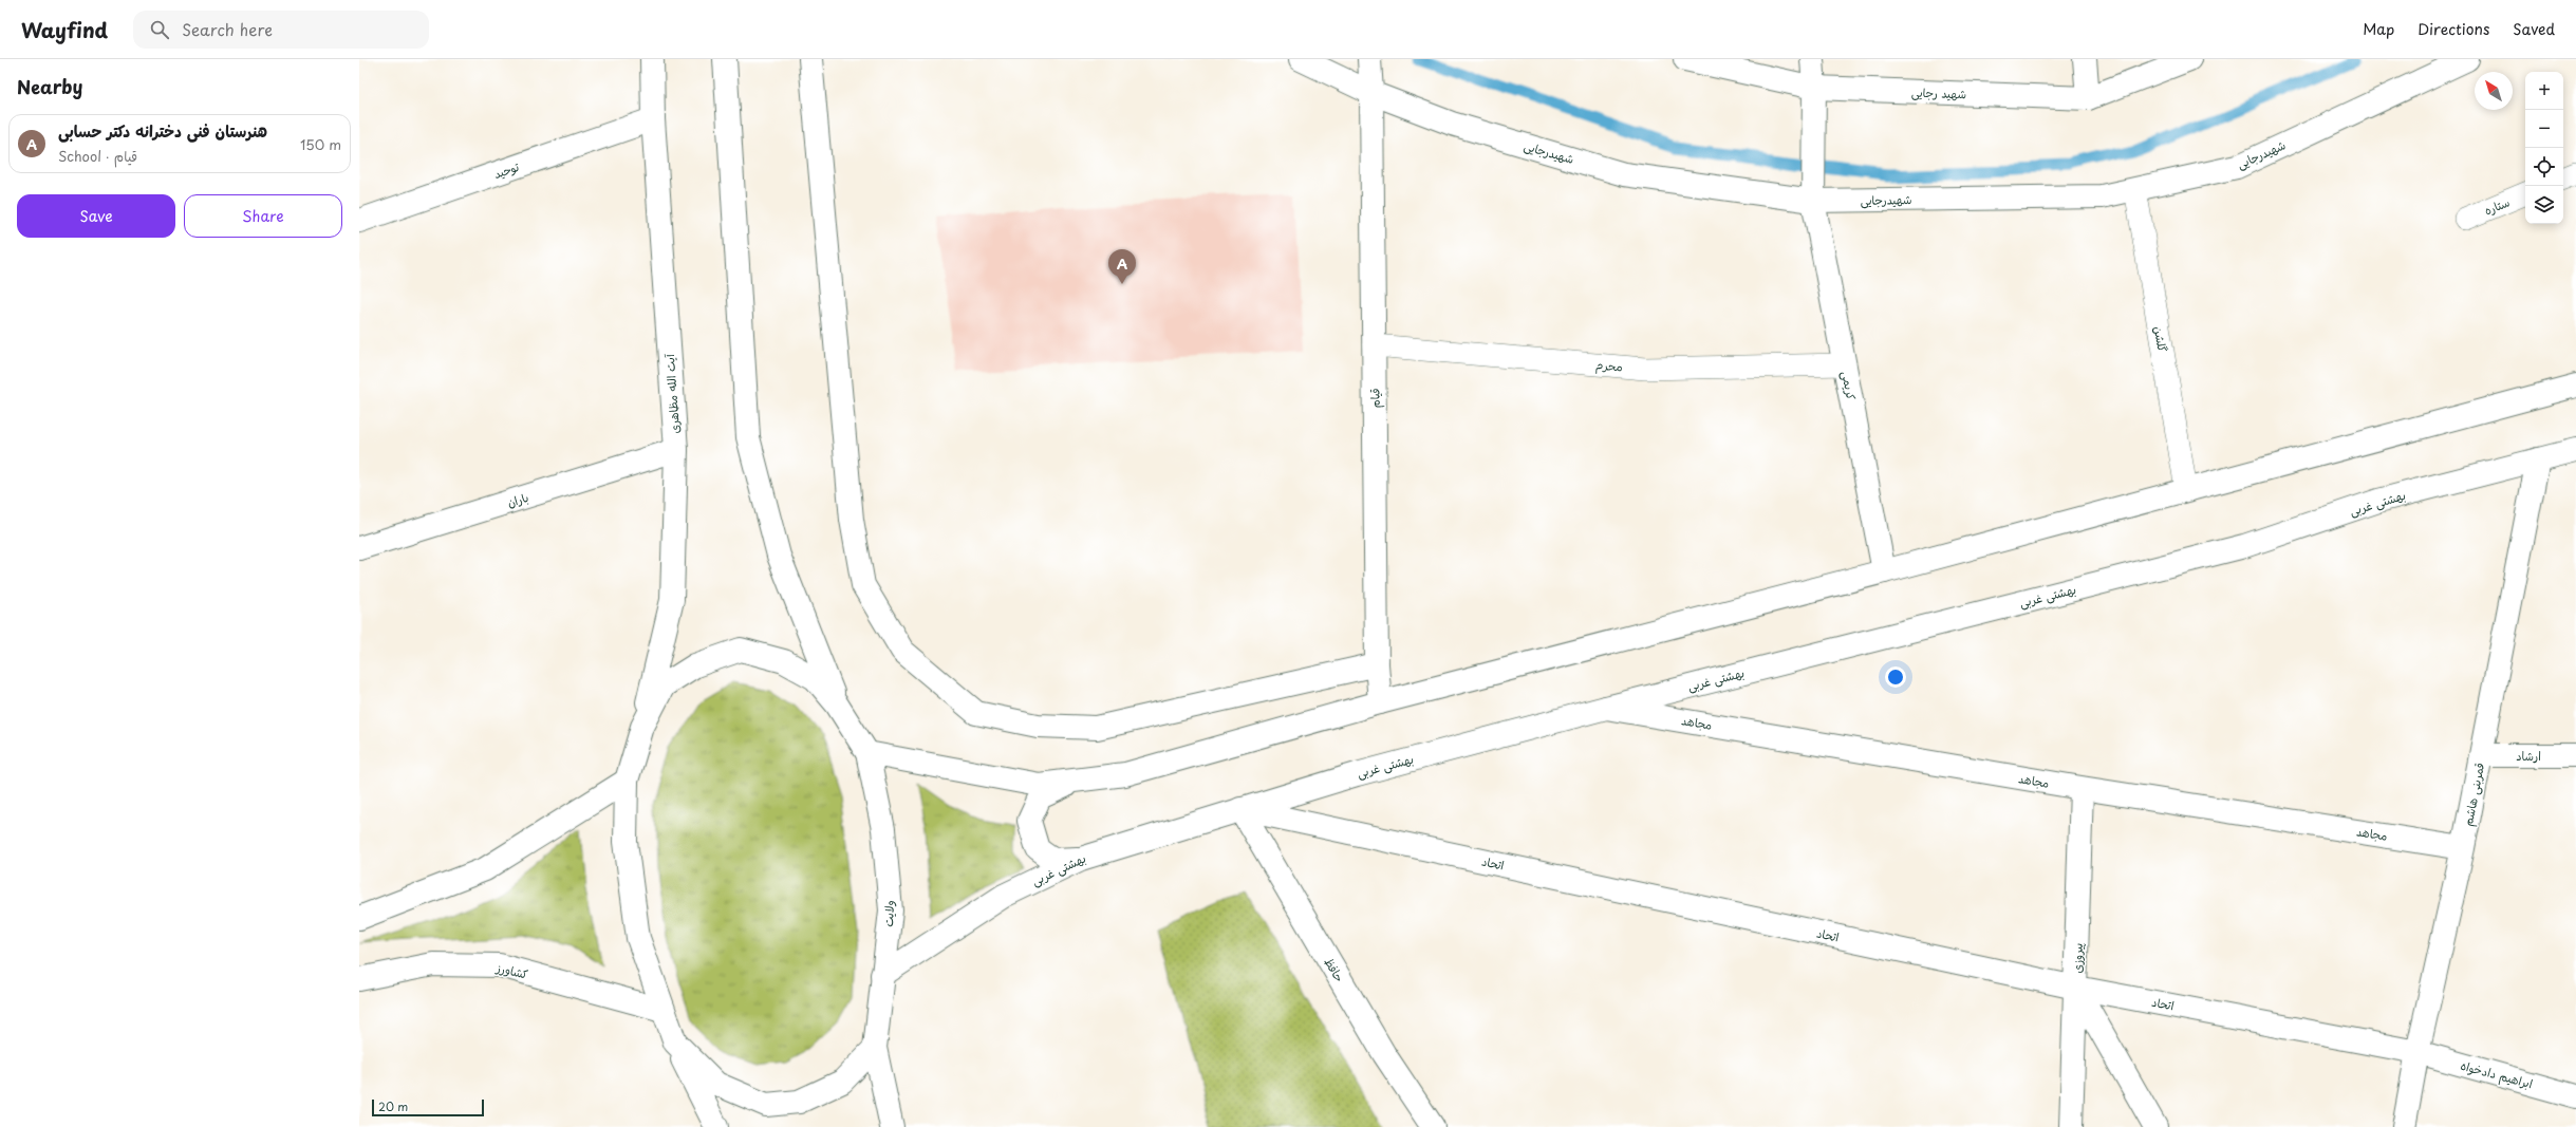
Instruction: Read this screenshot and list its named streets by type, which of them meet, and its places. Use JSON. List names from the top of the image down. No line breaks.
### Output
{"streets":{"street":["شهید رجایی","شهیدرجایی","توحید","کریمی","آیت الله مظاهری","قیام","باران","بهشتی غربی","مجاهد","ارشاد","قمربنی هاشم","اتحاد","ولایت","پیروزی","حافظ","کشاورز","ابراهیم دادخواه"],"lane":["ستاره","گلشن","محرم"]},"crossings":[["شهید رجایی","کریمی"],["شهیدرجایی","گلشن"],["شهیدرجایی","کریمی"],["شهیدرجایی","قیام"],["توحید","آیت الله مظاهری"],["محرم","کریمی"],["محرم","قیام"],["آیت الله مظاهری","باران"],["آیت الله مظاهری","ولایت"],["بهشتی غربی","مجاهد"],["بهشتی غربی","قمربنی هاشم"],["بهشتی غربی","اتحاد"],["بهشتی غربی","ولایت"],["بهشتی غربی","حافظ"],["مجاهد","قمربنی هاشم"],["مجاهد","پیروزی"],["ارشاد","قمربنی هاشم"],["قمربنی هاشم","اتحاد"],["قمربنی هاشم","ابراهیم دادخواه"],["اتحاد","پیروزی"],["اتحاد","حافظ"],["اتحاد","ابراهیم دادخواه"],["ولایت","کشاورز"]],"scale_bar":"20 m","north":"top left","page":{"header":"Wayfind","search":"Search here","nav":["Map","Directions","Saved"],"heading":"Nearby","map_buttons":["+","−"],"list":[{"mark":"A","name":"هنرستان فنی دخترانه دکتر حسابی","note":"School · قیام","value":"150 m"}],"buttons":["Save","Share"],"pins":"A","scale":"20 m"}}
